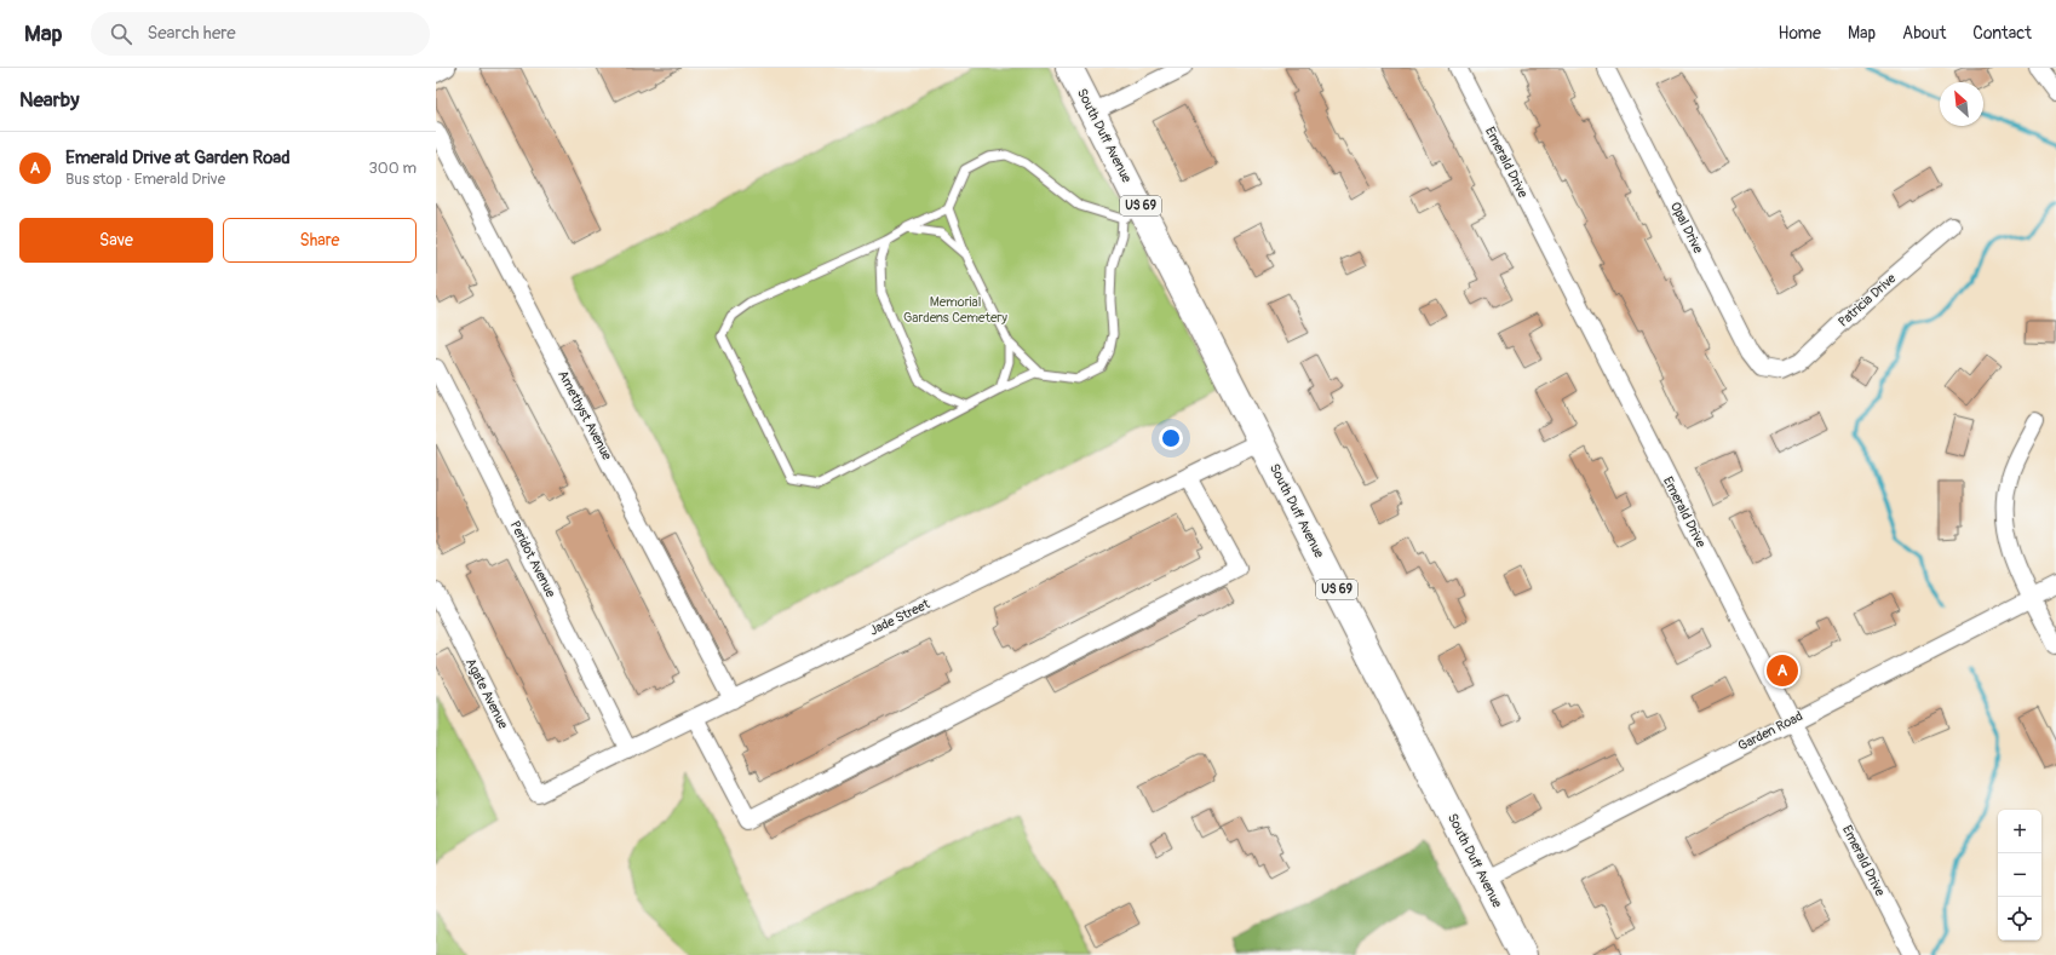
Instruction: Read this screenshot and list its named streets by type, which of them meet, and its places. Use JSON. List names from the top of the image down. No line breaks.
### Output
{"streets":{"main road":["South Duff Avenue","US 69"],"street":["Emerald Drive","Opal Drive","Patricia Drive","Amethyst Avenue","Peridot Avenue","Jade Street","Agate Avenue","Garden Road"]},"crossings":[["South Duff Avenue","Jade Street"],["South Duff Avenue","Garden Road"],["Emerald Drive","Garden Road"],["Opal Drive","Patricia Drive"],["Amethyst Avenue","Jade Street"],["Peridot Avenue","Jade Street"],["Jade Street","Agate Avenue"]],"parks":["Memorial Gardens Cemetery"],"north":"top left","page":{"header":"Map","search":"Search here","nav":["Home","Map","About","Contact"],"heading":"Nearby","list":[{"mark":"A","name":"Emerald Drive at Garden Road","note":"Bus stop · Emerald Drive","value":"300 m"}],"buttons":["Save","Share"],"pins":"A","map_buttons":["+","−"]}}
